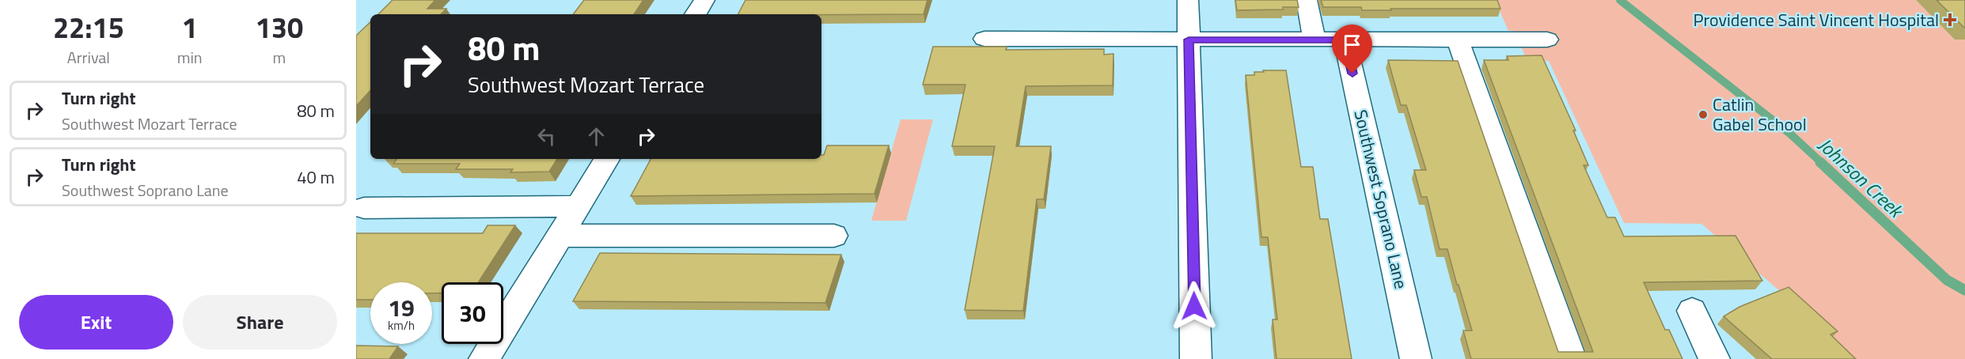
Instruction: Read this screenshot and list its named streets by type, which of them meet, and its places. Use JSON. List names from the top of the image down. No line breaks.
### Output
{"streets":{"street":["Southwest Soprano Lane"]},"water":["Johnson Creek"],"places":{"health":["Providence Saint Vincent Hospital"],"other":["Catlin Gabel School"]},"page":{"eta":["22:15","Arrival","1","min","130","m"],"turn":["80 m","Southwest Mozart Terrace"],"list":[{"name":"Turn right","note":"Southwest Mozart Terrace","value":"80 m"},{"name":"Turn right","note":"Southwest Soprano Lane","value":"40 m"}],"speed":"19 km/h","limit":"30","buttons":["Exit","Share"]}}
